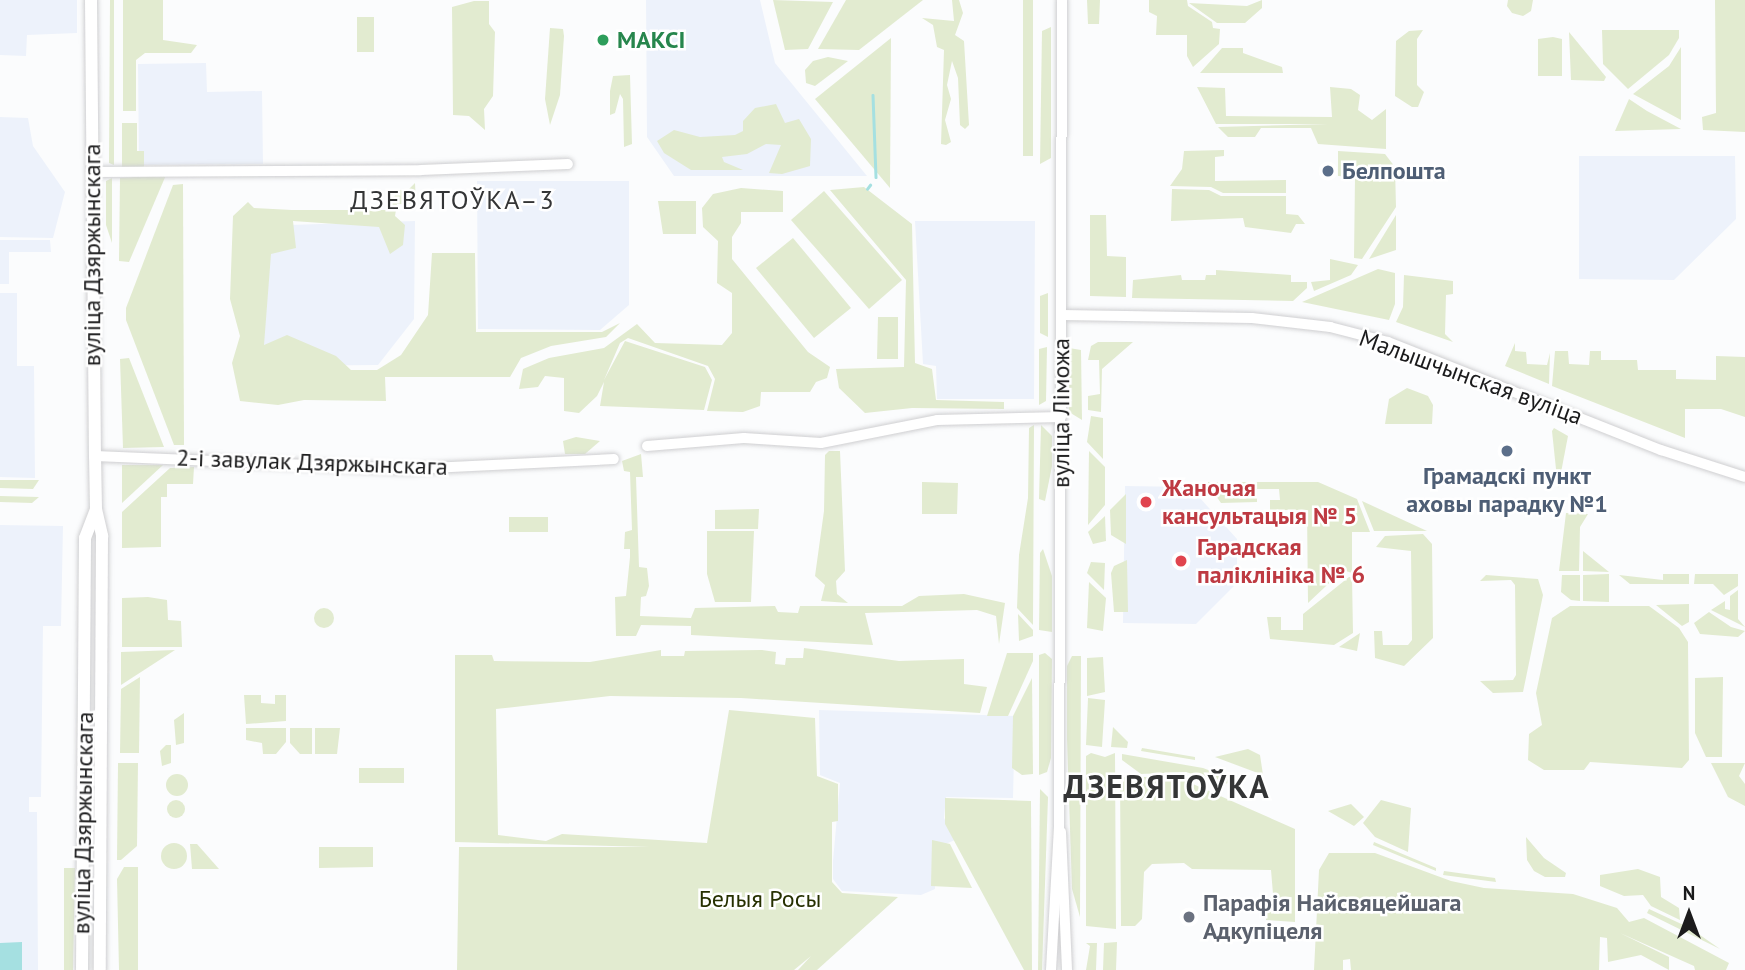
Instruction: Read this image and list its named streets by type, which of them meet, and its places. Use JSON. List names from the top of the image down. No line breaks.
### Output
{"streets":{"main road":["вуліца Дзяржынскага"],"street":["Малышчынская вуліца","вуліца Ліможа","2-і завулак Дзяржынскага"]},"crossings":[["вуліца Дзяржынскага","2-і завулак Дзяржынскага"],["Малышчынская вуліца","вуліца Ліможа"]],"districts":["ДЗЕВЯТОЎКА–3","ДЗЕВЯТОЎКА"],"parks":["Белыя Росы"],"places":["МАКСІ","Белпошта","Грамадскі пункт аховы парадку №1","Жаночая кансультацыя № 5","Гарадская паліклініка № 6","Парафія Найсвяцейшага Адкупіцеля"],"north":"top"}
